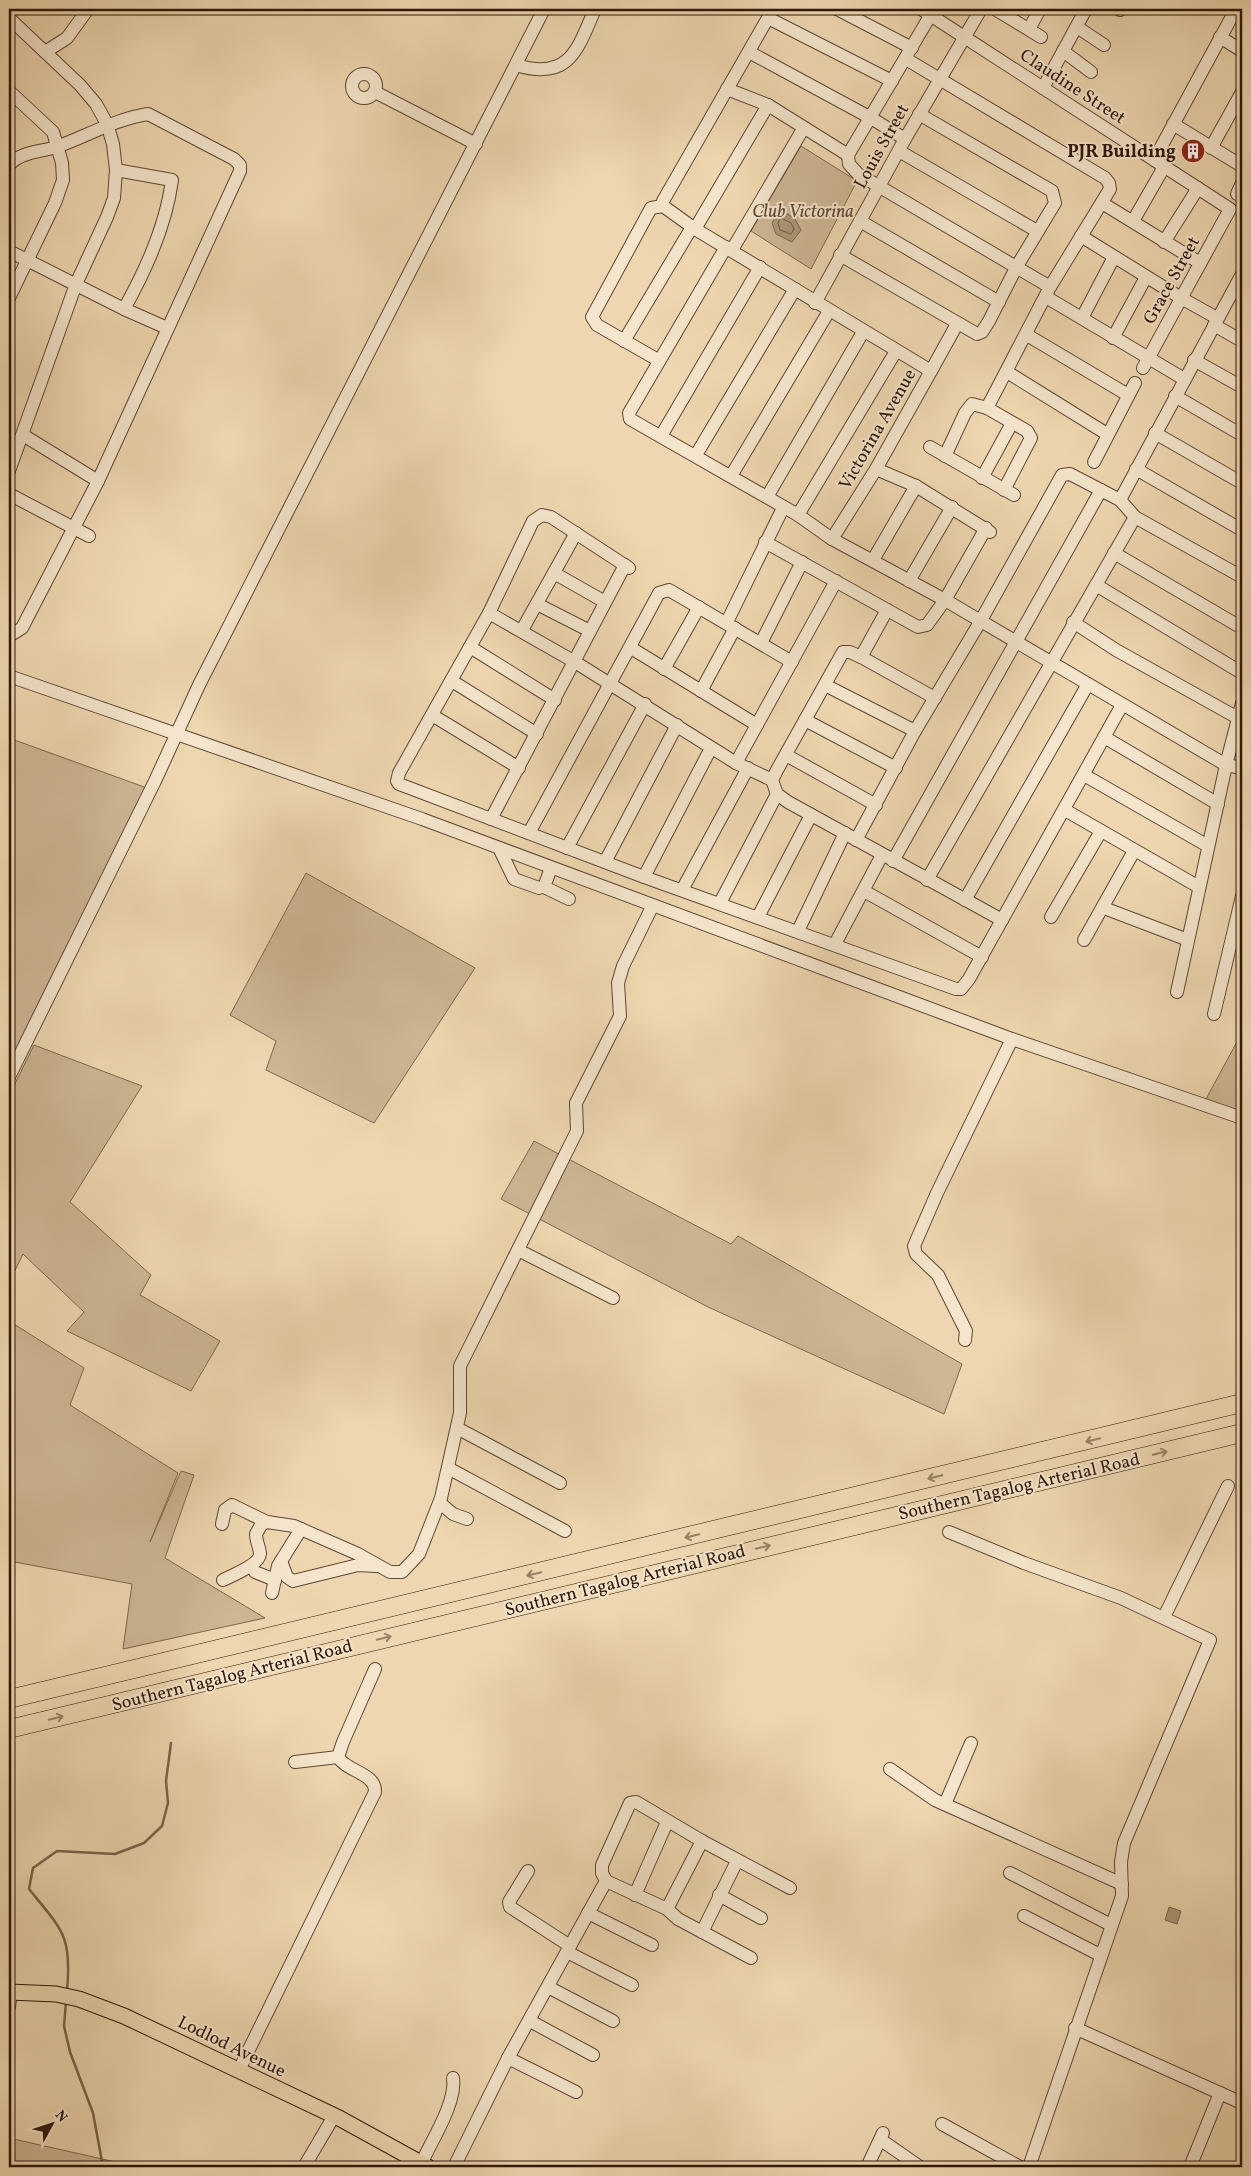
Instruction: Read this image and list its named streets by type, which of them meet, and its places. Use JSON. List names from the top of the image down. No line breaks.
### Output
{"streets":{"highway":["Southern Tagalog Arterial Road"],"main road":["Lodlod Avenue"],"street":["Claudine Street","Louis Street","Grace Street","Victorina Avenue"]},"crossings":[["Claudine Street","Louis Street"],["Claudine Street","Grace Street"],["Louis Street","Victorina Avenue"]],"parks":["Club Victorina"],"places":{"building":["PJR Building"]},"north":"top right"}
